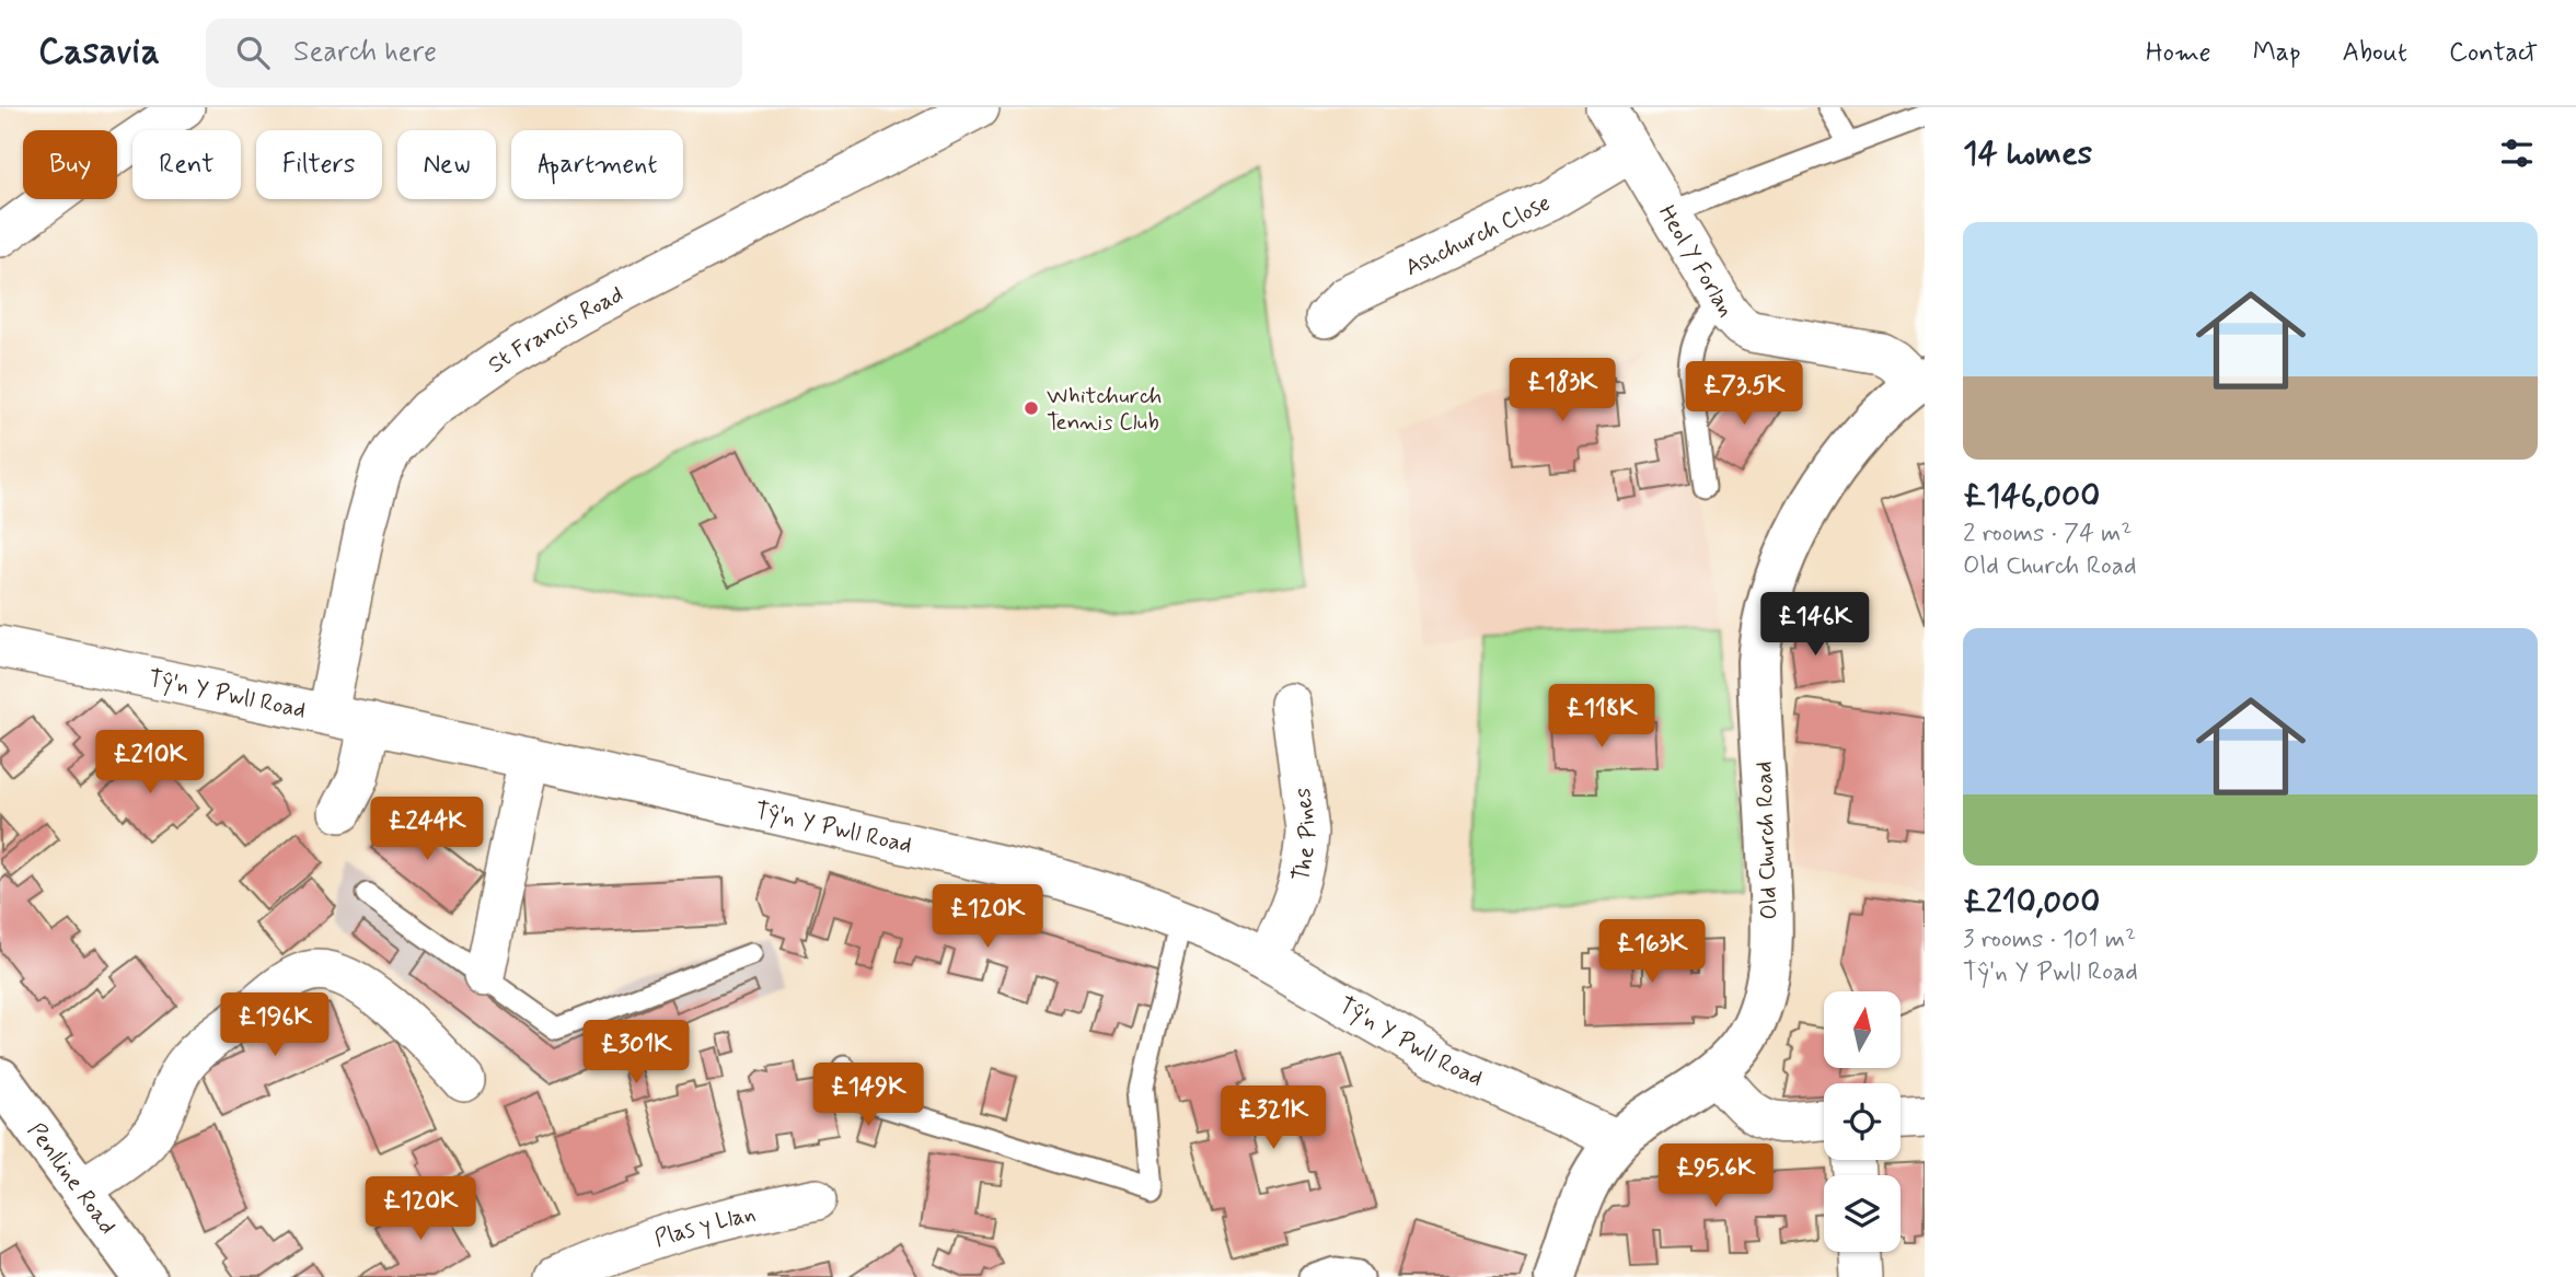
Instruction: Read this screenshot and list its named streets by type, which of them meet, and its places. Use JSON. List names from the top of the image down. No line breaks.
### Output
{"streets":{"street":["Ashchurch Close","Heol Y Forlan","St Francis Road","Tŷ'n Y Pwll Road","The Pines","Old Church Road","Penlline Road","Plas y Llan"]},"crossings":[["Ashchurch Close","Heol Y Forlan"],["Heol Y Forlan","Old Church Road"],["St Francis Road","Tŷ'n Y Pwll Road"],["Tŷ'n Y Pwll Road","The Pines"],["Tŷ'n Y Pwll Road","Old Church Road"]],"places":["Whitchurch Tennis Club"],"north":"top","page":{"header":"Casavia","search":"Search here","nav":["Home","Map","About","Contact"],"heading":"14 homes","chip":["Buy","Rent","Filters","New","Apartment"],"list":[{"name":"£146,000","note":"2 rooms · 74 m² · Old Church Road"},{"name":"£210,000","note":"3 rooms · 101 m² · Tŷ'n Y Pwll Road"}],"price":["£183K","£73.5K","£146K","£118K","£210K","£244K","£120K","£163K","£196K","£301K","£149K","£321K","£95.6K","£120K"]}}
